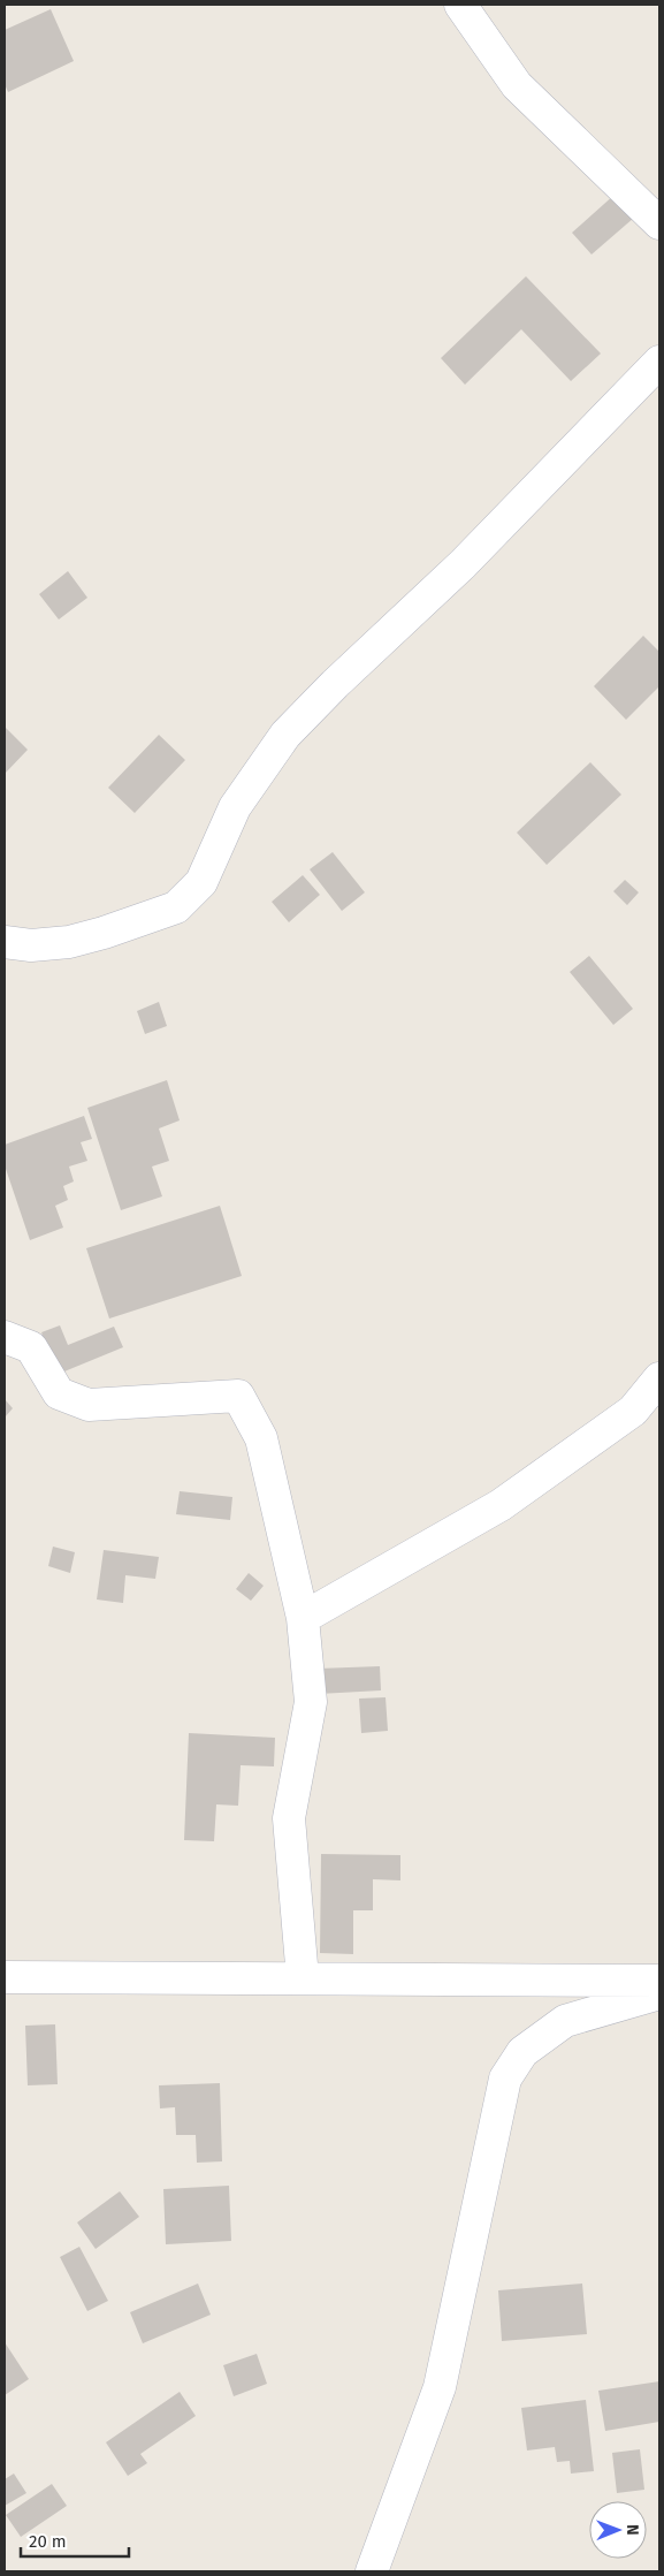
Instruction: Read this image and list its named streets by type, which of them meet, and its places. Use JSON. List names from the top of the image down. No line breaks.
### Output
{"scale_bar":"20 m","north":"right"}
